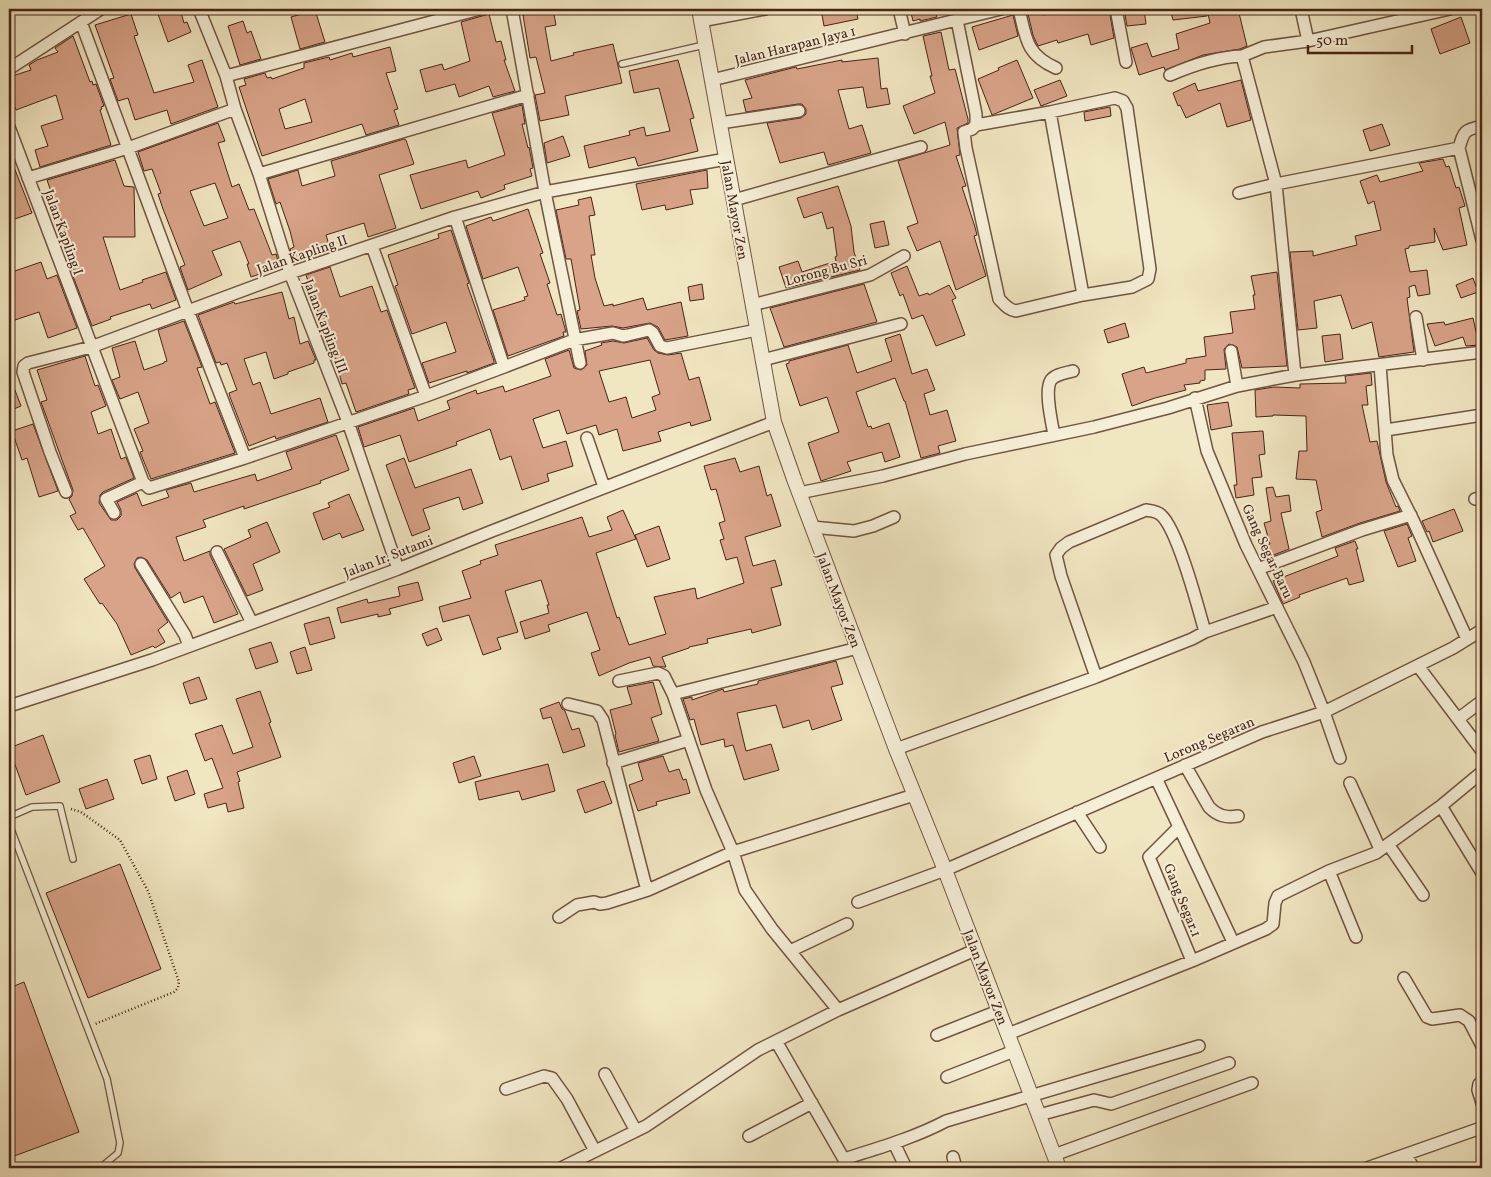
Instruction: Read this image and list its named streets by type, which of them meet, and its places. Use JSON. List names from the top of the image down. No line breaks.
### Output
{"streets":{"street":["Jalan Harapan Jaya 1","Jalan Mayor Zen","Jalan Kapling I","Jalan Kapling II","Lorong Bu Sri","Jalan Kapling III","Gang Segar Baru","Jalan Ir. Sutami","Lorong Segaran","Gang Segar.1"]},"crossings":[["Jalan Harapan Jaya 1","Jalan Mayor Zen"],["Jalan Mayor Zen","Jalan Kapling II"],["Jalan Mayor Zen","Lorong Bu Sri"],["Jalan Mayor Zen","Jalan Ir. Sutami"],["Jalan Mayor Zen","Lorong Segaran"],["Jalan Kapling I","Jalan Kapling II"],["Jalan Kapling II","Jalan Kapling III"],["Jalan Kapling III","Jalan Ir. Sutami"],["Gang Segar Baru","Lorong Segaran"]],"scale_bar":"50 m"}
